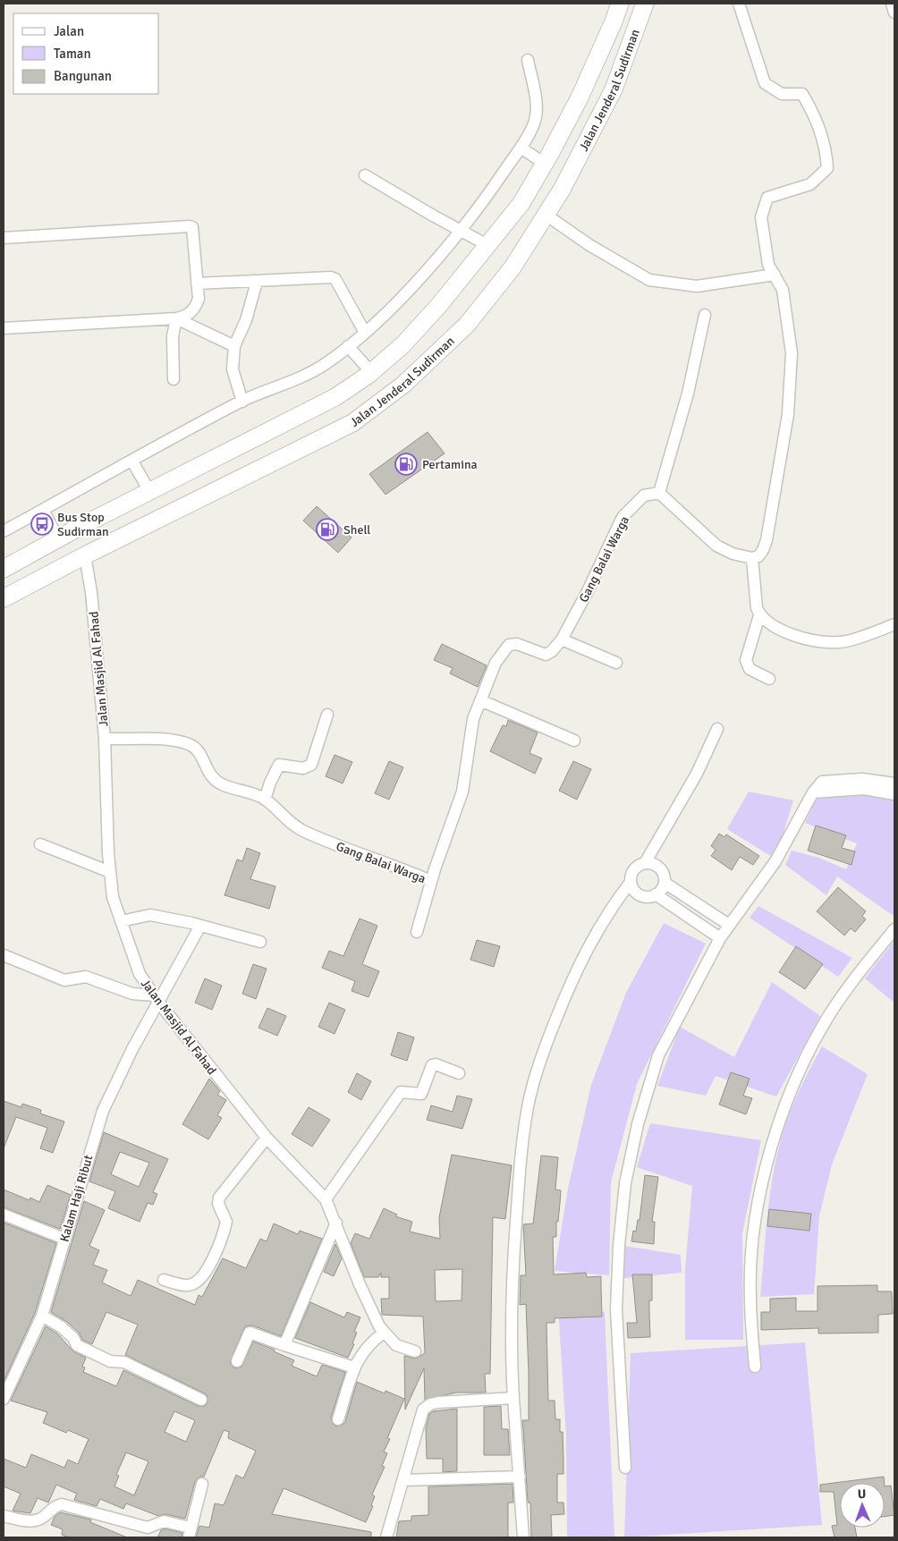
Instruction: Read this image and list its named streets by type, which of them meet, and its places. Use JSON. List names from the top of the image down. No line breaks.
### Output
{"streets":{"main road":["Jalan Jenderal Sudirman"],"street":["Gang Balai Warga","Jalan Masjid Al Fahad","Kalam Haji Ribut"]},"crossings":[["Jalan Jenderal Sudirman","Jalan Masjid Al Fahad"],["Gang Balai Warga","Jalan Masjid Al Fahad"],["Jalan Masjid Al Fahad","Kalam Haji Ribut"]],"places":{"fuel station":["Pertamina","Shell"],"bus stop":["Bus Stop Sudirman"]},"legend":["Jalan","Taman","Bangunan"],"north":"top"}
